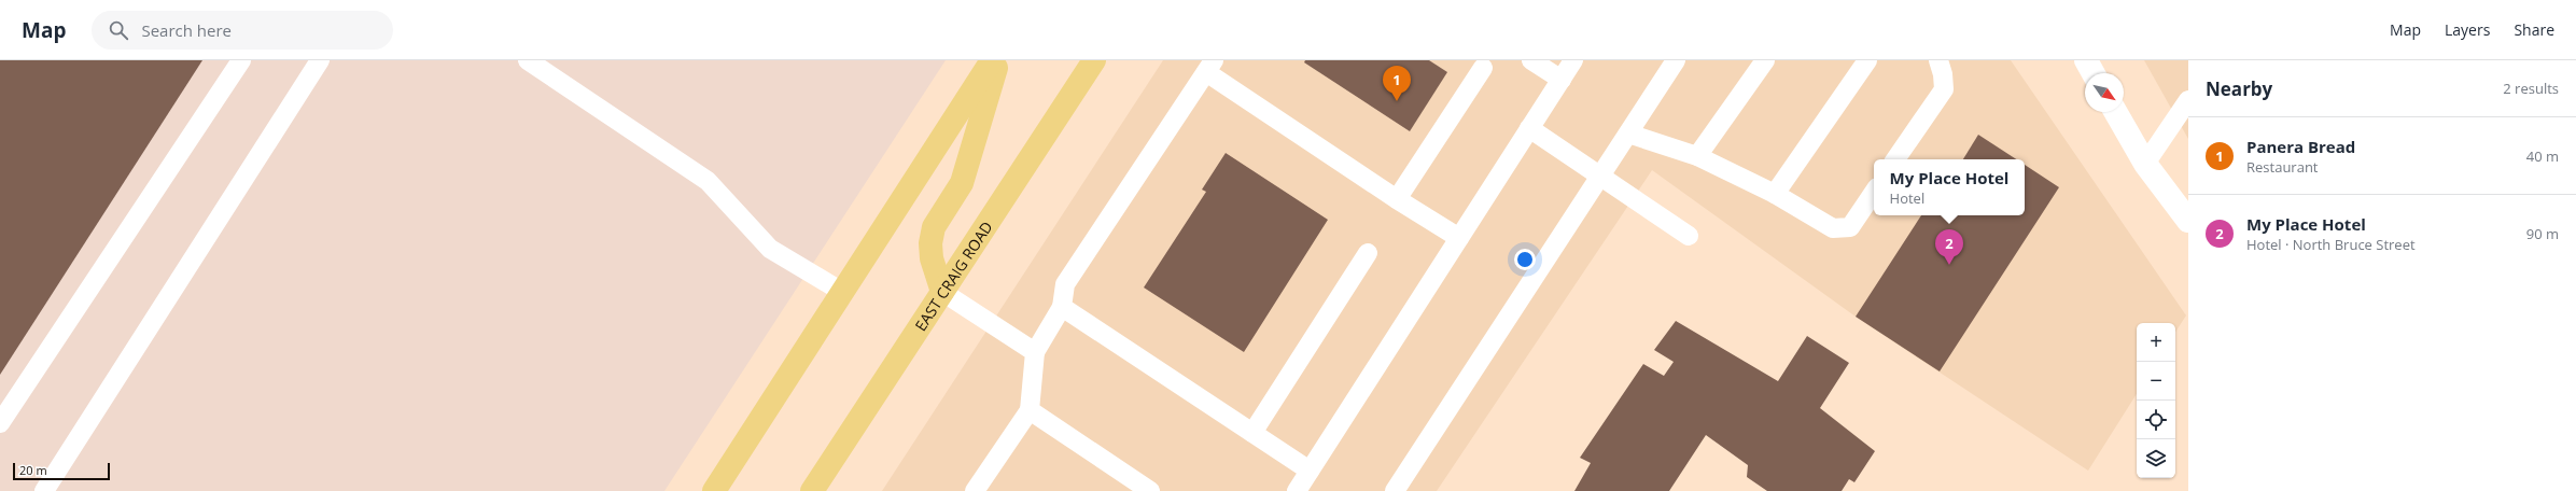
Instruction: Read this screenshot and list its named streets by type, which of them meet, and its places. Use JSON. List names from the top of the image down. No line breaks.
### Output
{"streets":{"main road":["EAST CRAIG ROAD"]},"scale_bar":"20 m","north":"bottom right","page":{"header":"Map","search":"Search here","nav":["Map","Layers","Share"],"heading":["Nearby","2 results"],"pins":["1","2"],"list":[{"mark":"1","name":"Panera Bread","note":"Restaurant","value":"40 m"},{"mark":"2","name":"My Place Hotel","note":"Hotel · North Bruce Street","value":"90 m"}],"popup":["My Place Hotel","Hotel"],"map_buttons":["+","−"],"scale":"20 m"}}
